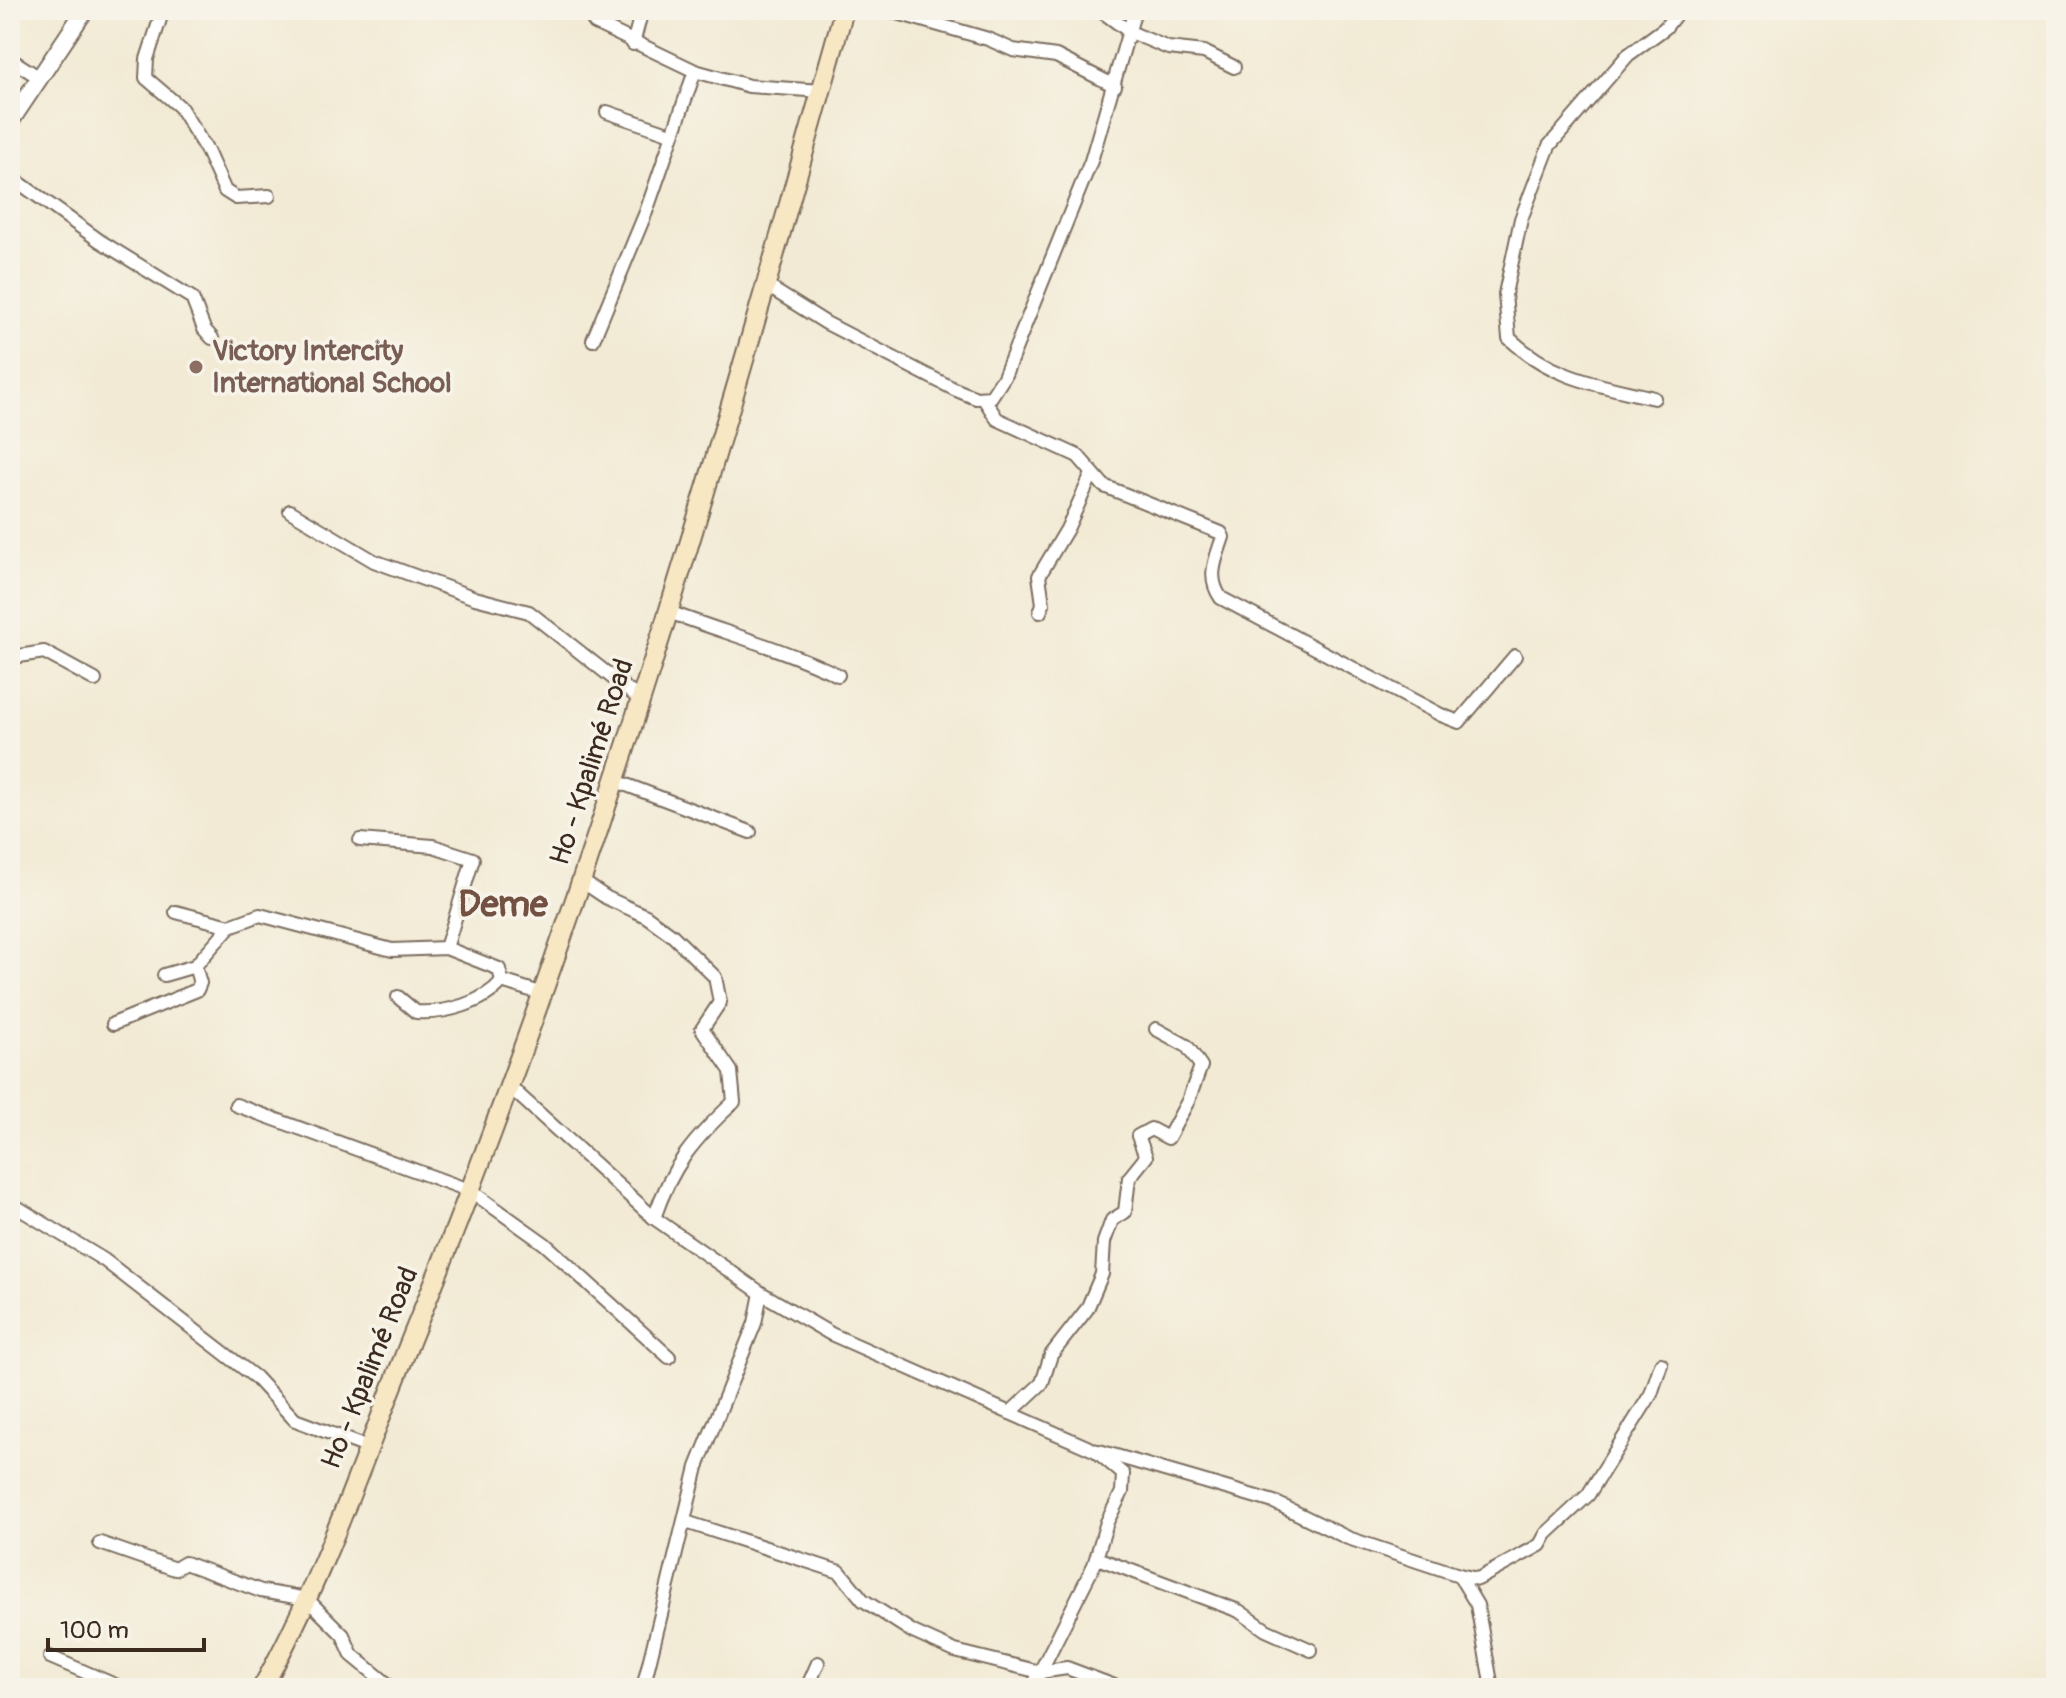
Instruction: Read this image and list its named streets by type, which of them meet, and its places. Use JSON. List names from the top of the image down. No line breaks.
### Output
{"streets":{"main road":["Ho - Kpalimé Road"]},"districts":["Deme"],"places":["Victory Intercity International School"],"scale_bar":"100 m"}
